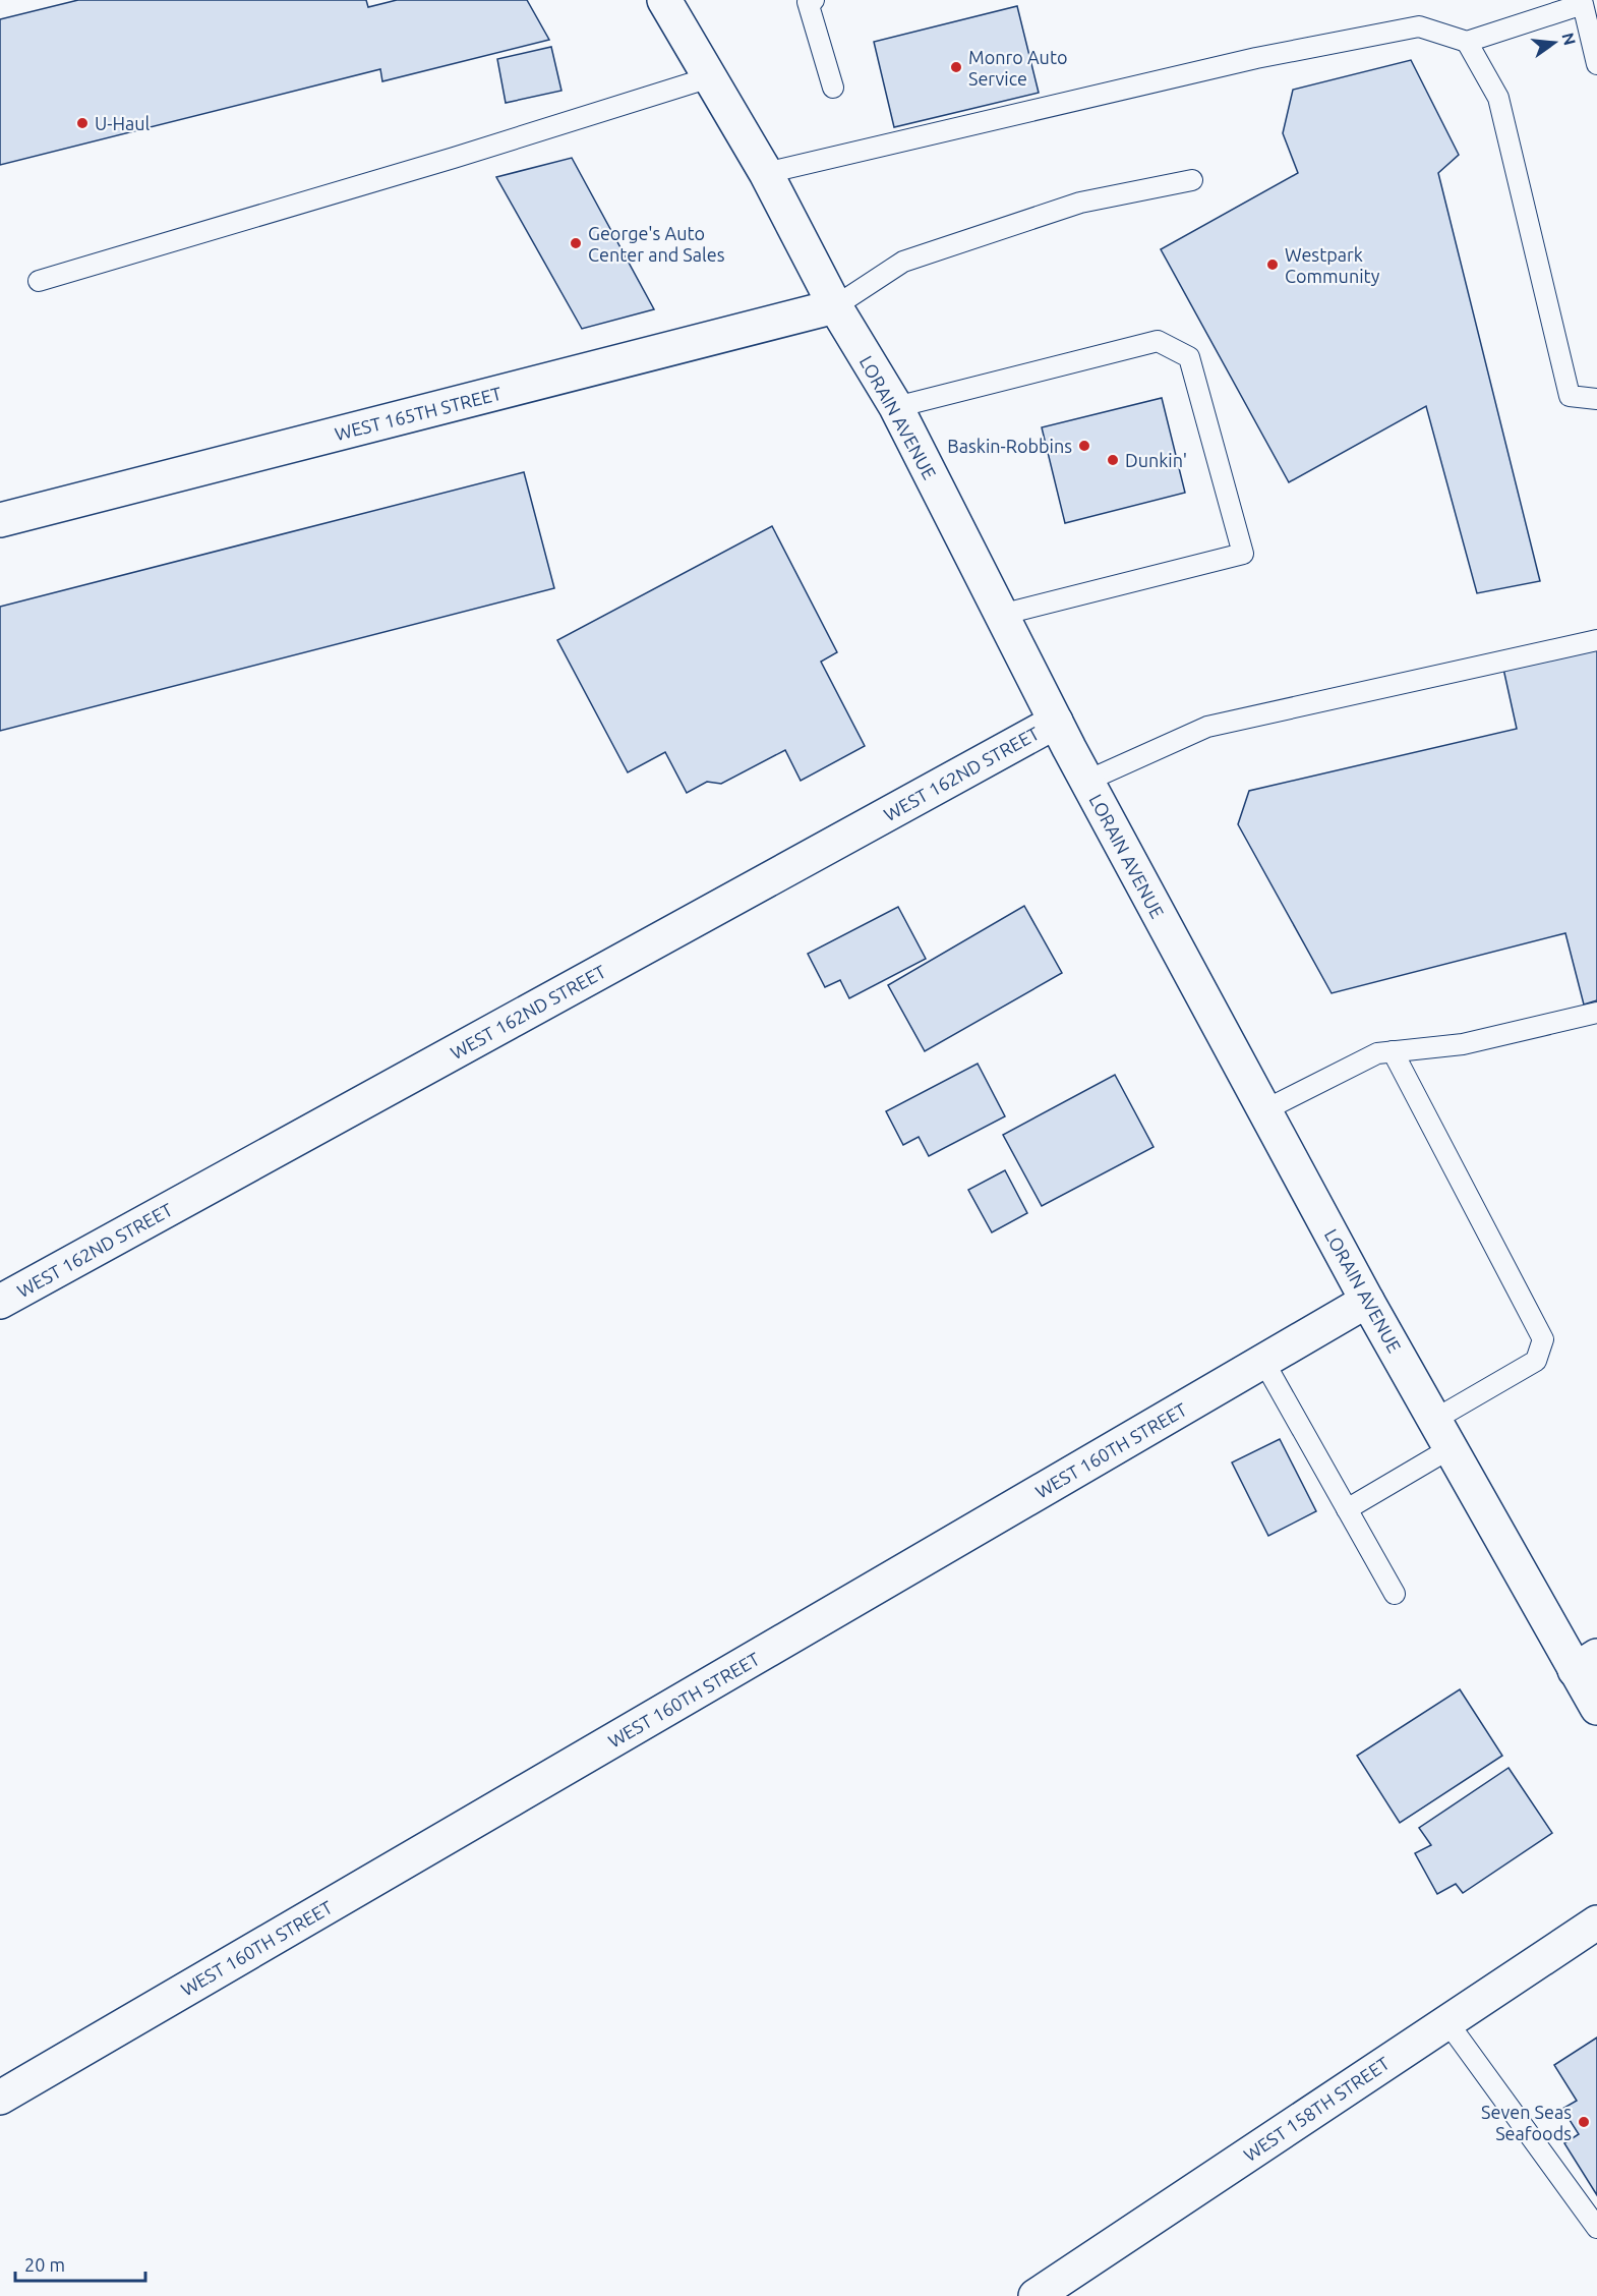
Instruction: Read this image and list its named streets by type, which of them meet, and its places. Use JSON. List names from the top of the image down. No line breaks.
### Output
{"streets":{"street":["WEST 165TH STREET","LORAIN AVENUE","WEST 162ND STREET","WEST 160TH STREET","WEST 158TH STREET"]},"crossings":[["WEST 165TH STREET","LORAIN AVENUE"],["LORAIN AVENUE","WEST 162ND STREET"],["LORAIN AVENUE","WEST 160TH STREET"]],"places":["Monro Auto Service","U-Haul","George's Auto Center and Sales","Westpark Community","Baskin-Robbins","Dunkin'","Seven Seas Seafoods"],"scale_bar":"20 m","north":"right"}
